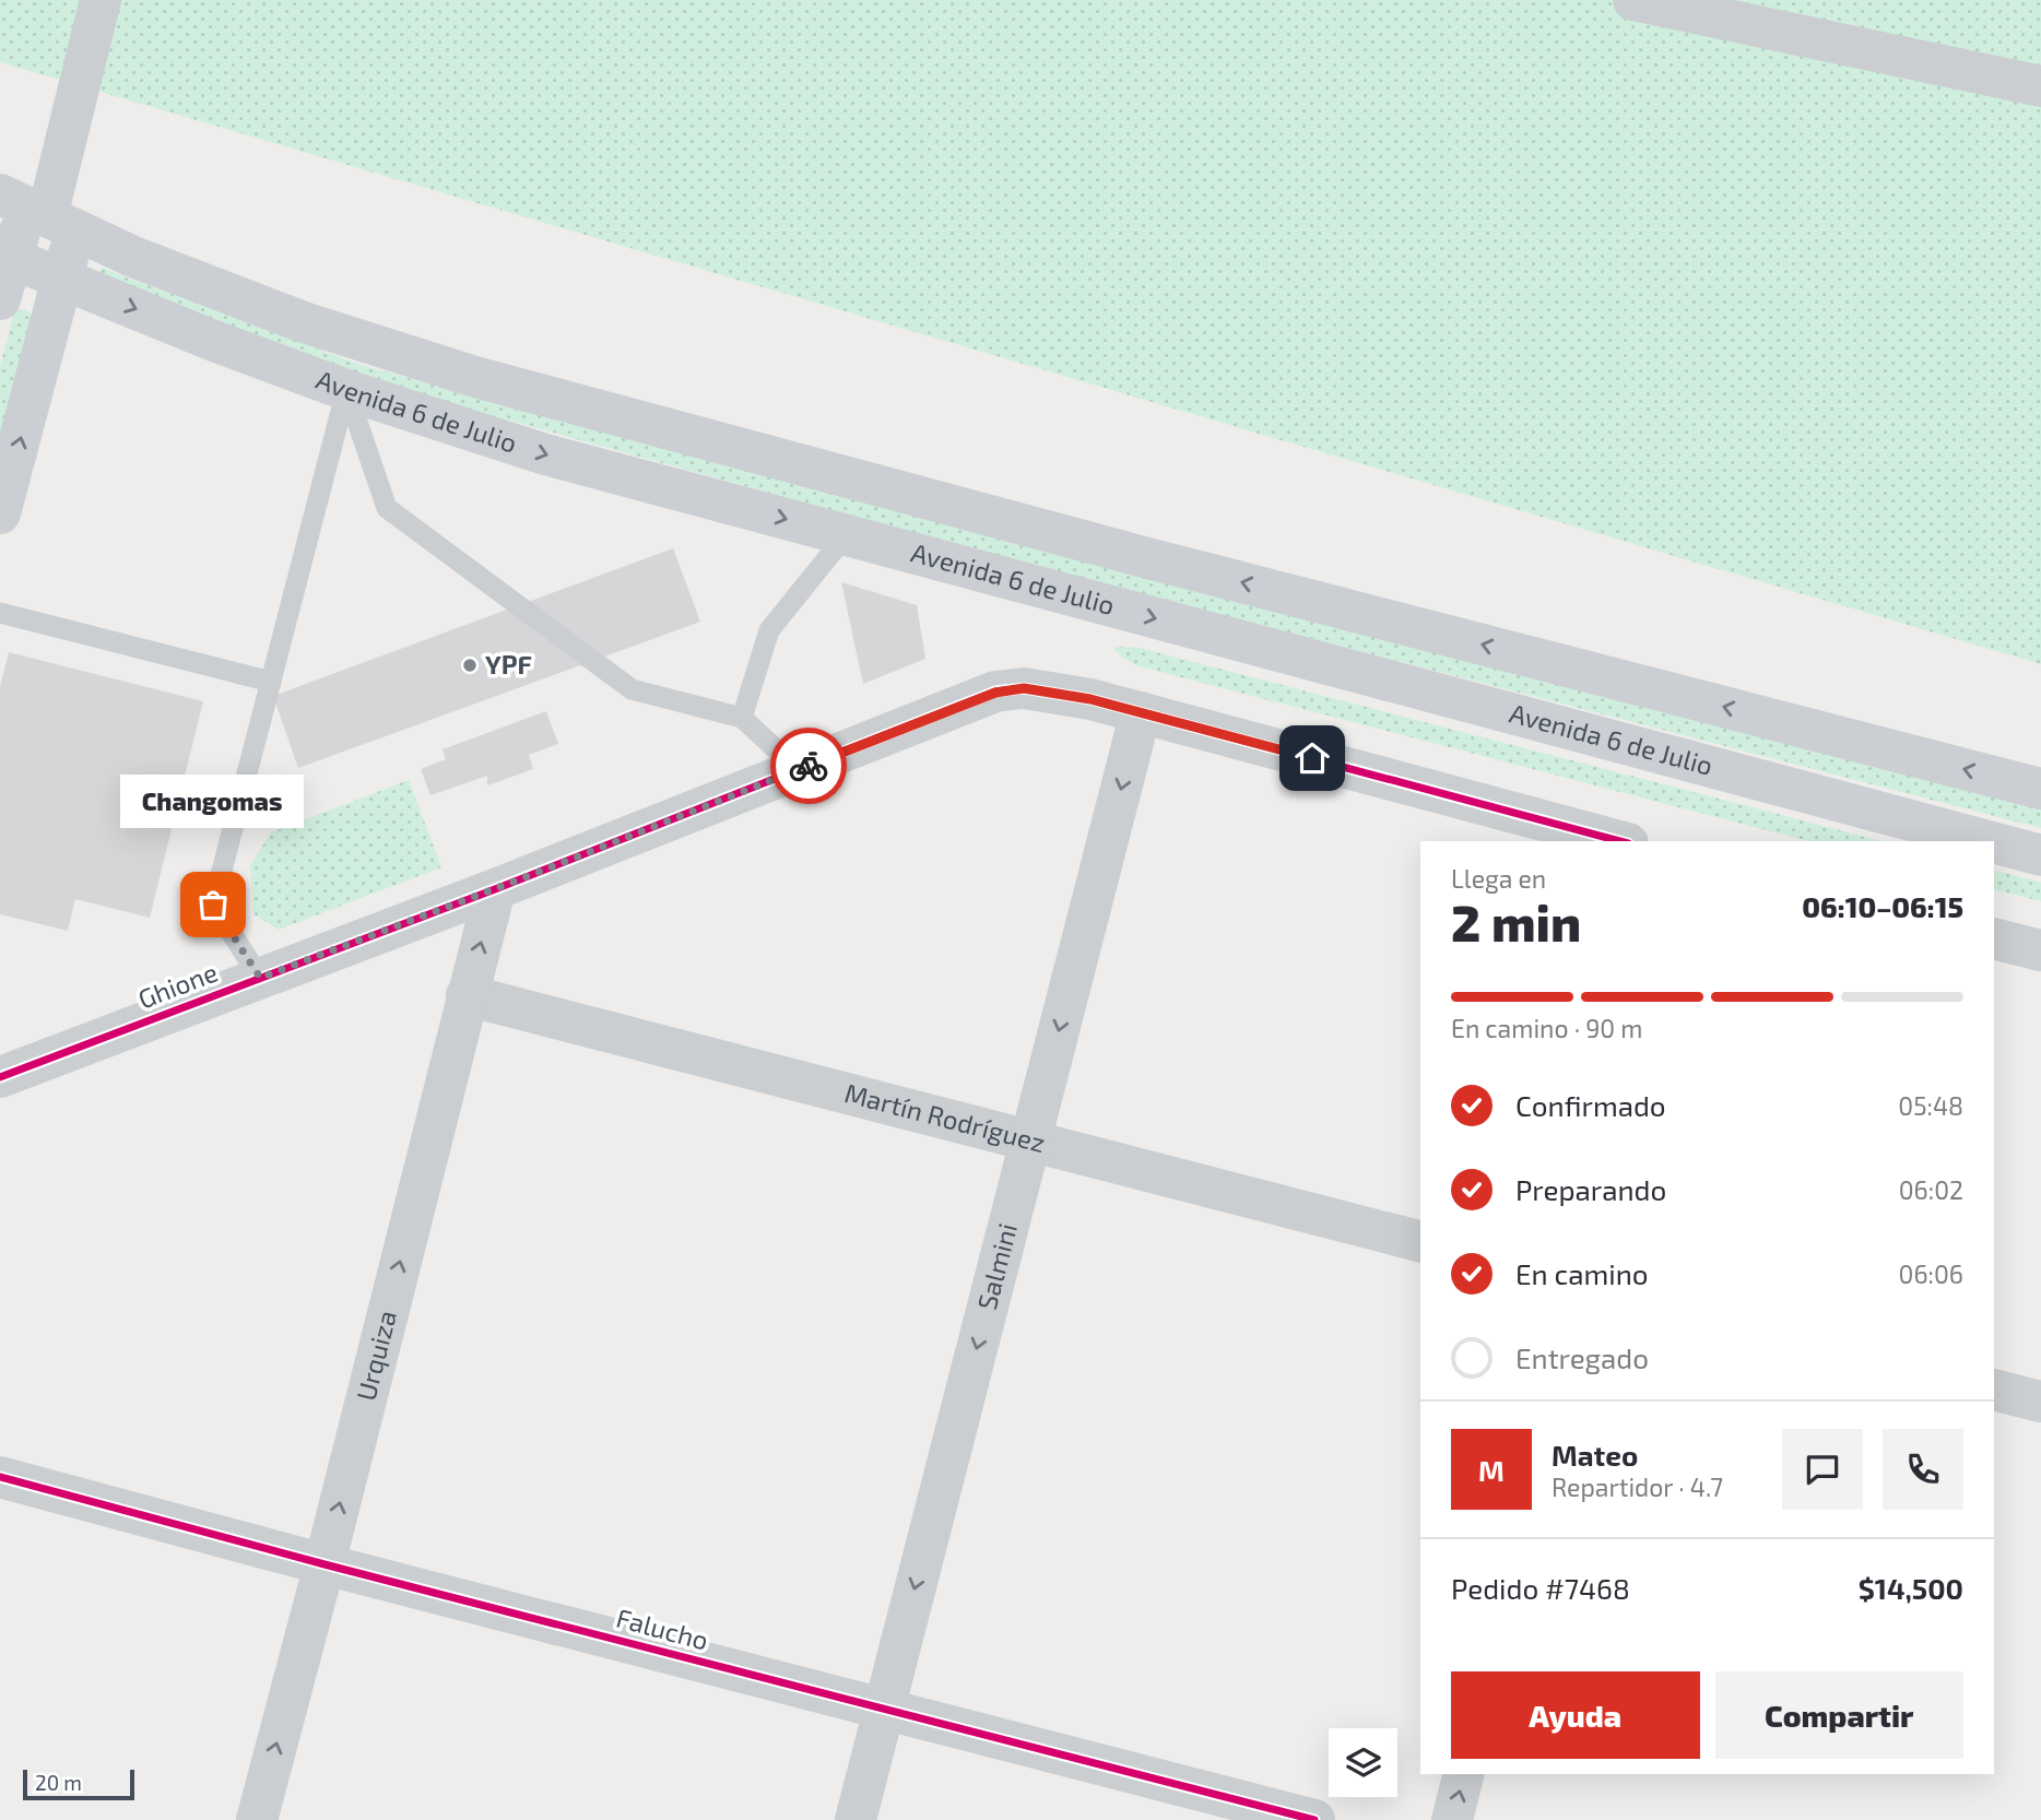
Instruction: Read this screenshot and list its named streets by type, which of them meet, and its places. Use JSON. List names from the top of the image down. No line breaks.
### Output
{"streets":{"main road":["Avenida 6 de Julio"],"street":["Ghione","Martín Rodríguez","Salmini","Urquiza","Falucho"]},"crossings":[["Ghione","Salmini"],["Ghione","Urquiza"],["Martín Rodríguez","Salmini"],["Martín Rodríguez","Urquiza"],["Salmini","Falucho"],["Urquiza","Falucho"]],"one_way":["Salmini","Urquiza"],"places":["YPF","Changomas"],"scale_bar":"20 m","page":{"bubble":"Changomas","heading":["2 min","Llega en","06:10–06:15"],"panel":["Mateo","Repartidor · 4.7","Pedido #7468","$14,500"],"bar":"En camino · 90 m","list":[["Confirmado","05:48"],["Preparando","06:02"],["En camino","06:06"],"Entregado"],"round":"M","buttons":["Ayuda","Compartir"],"scale":"20 m"}}
